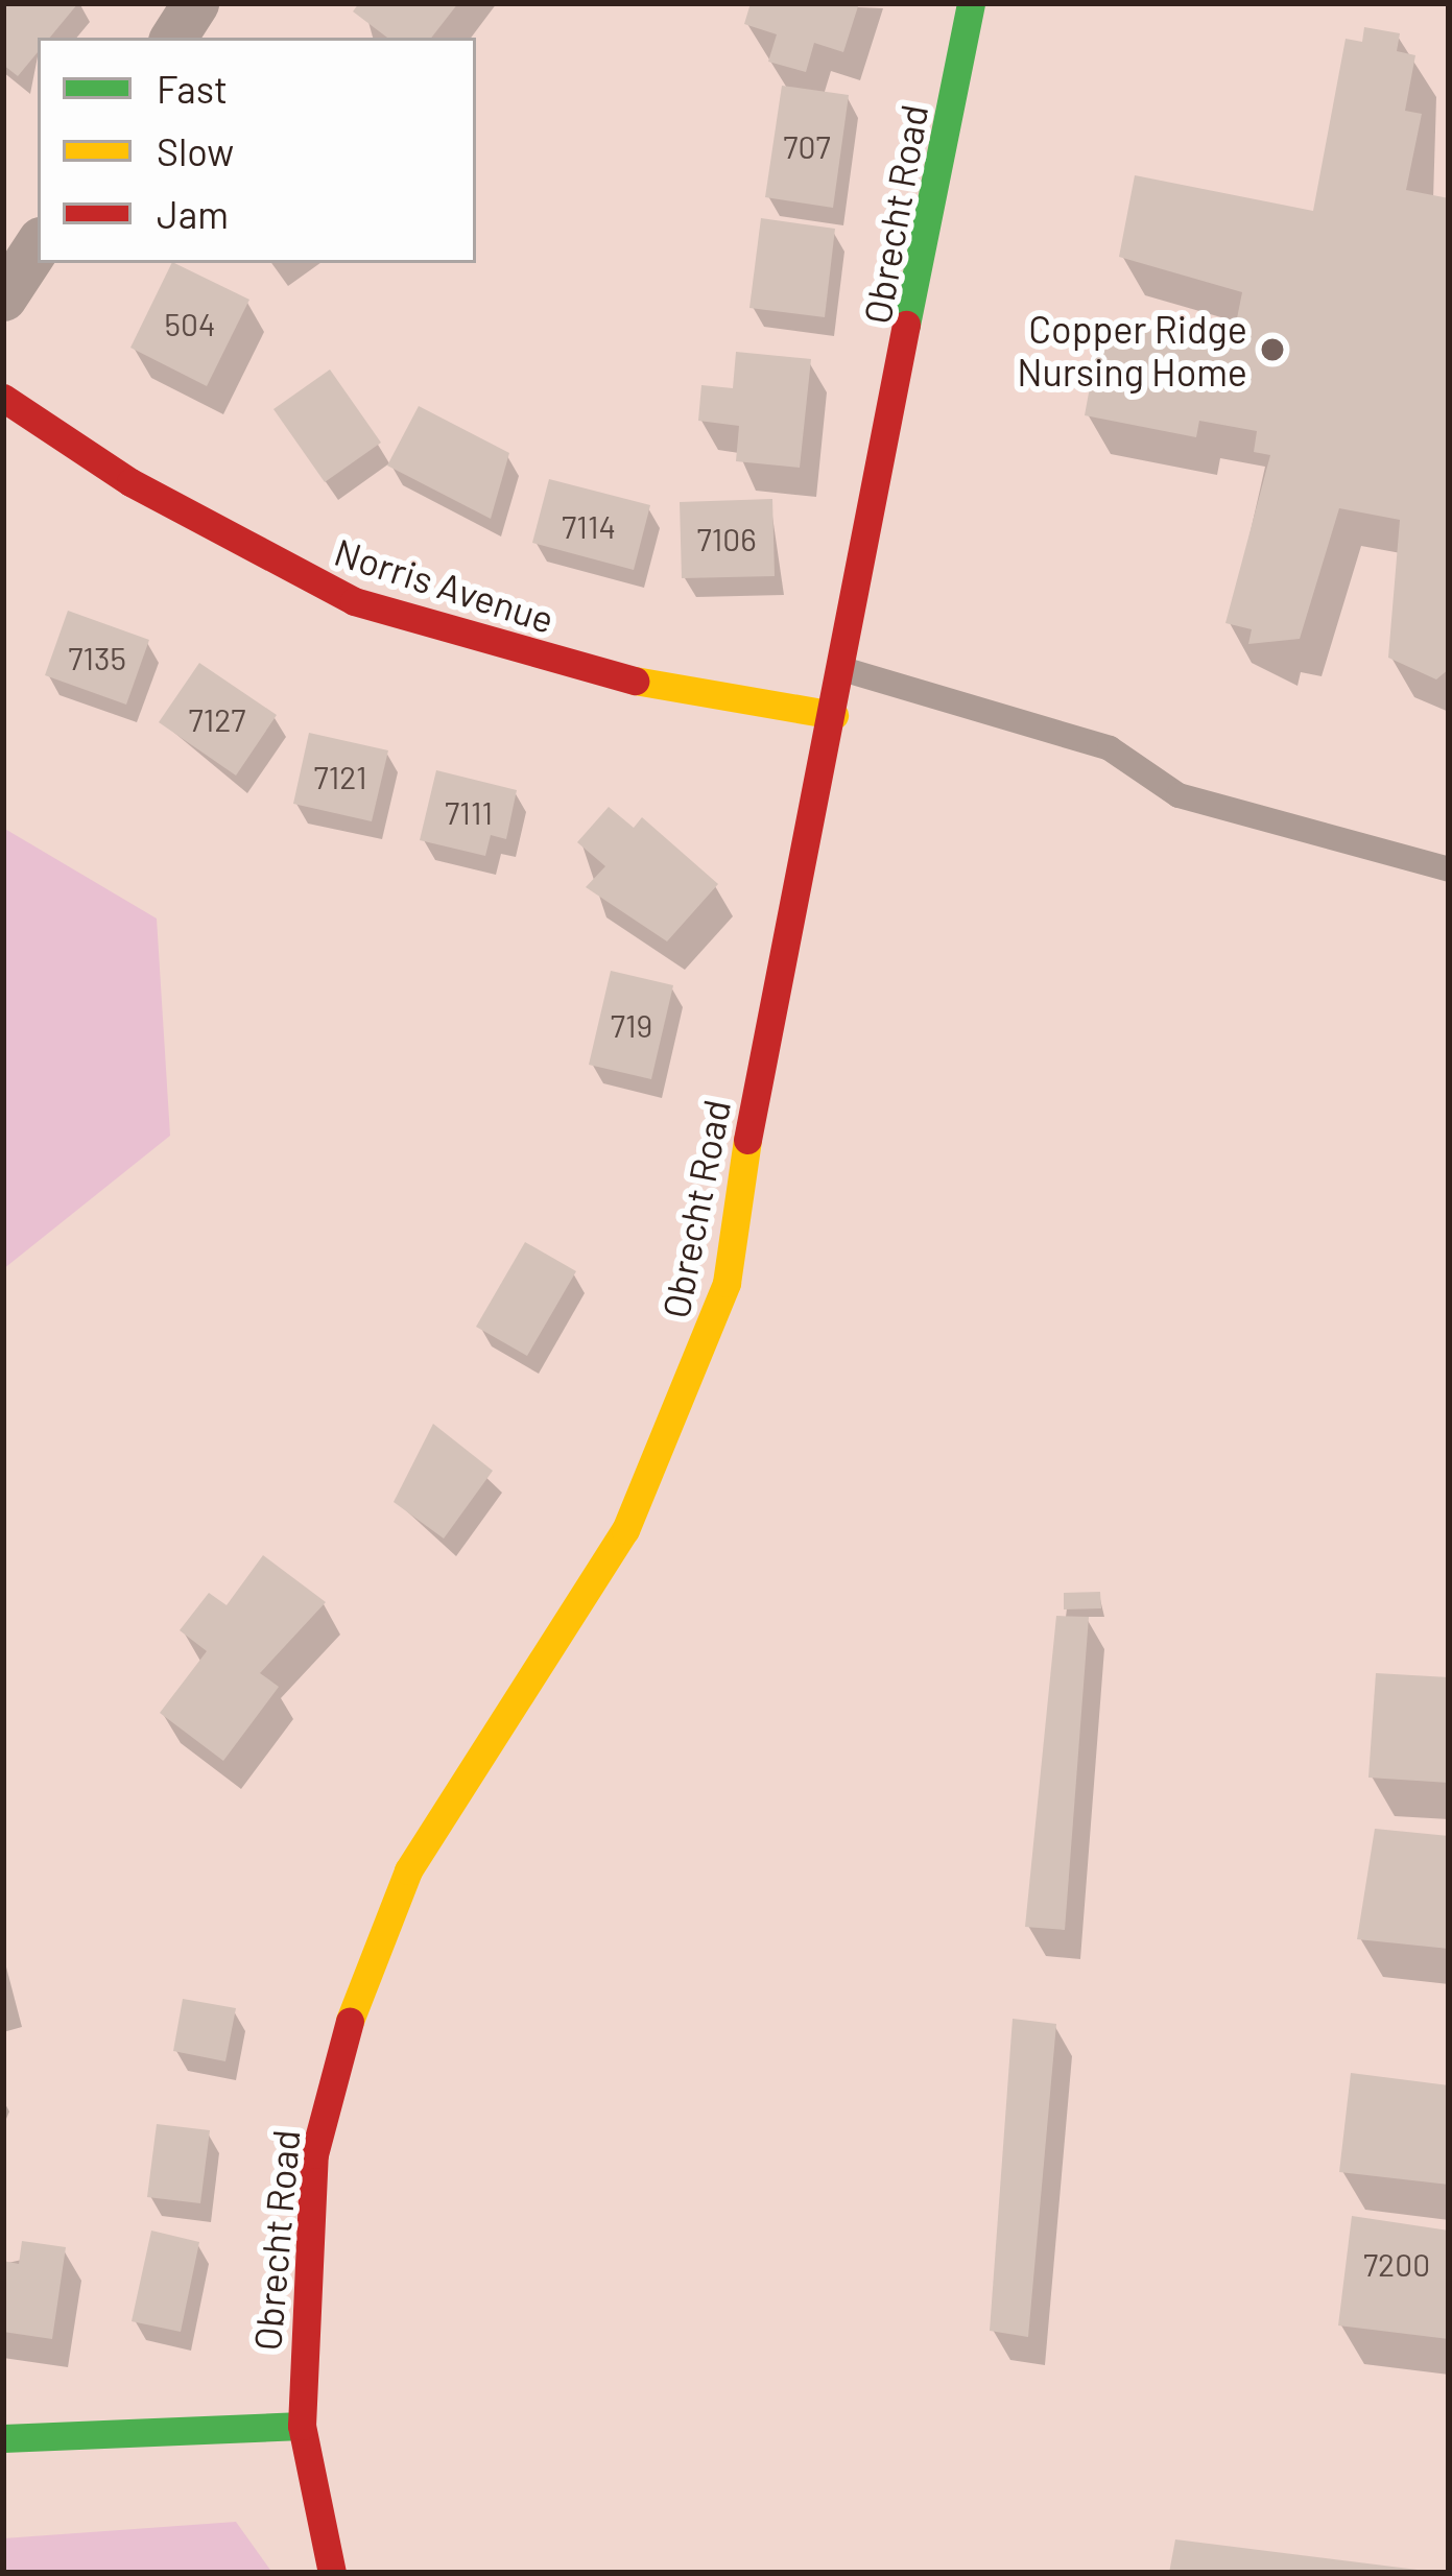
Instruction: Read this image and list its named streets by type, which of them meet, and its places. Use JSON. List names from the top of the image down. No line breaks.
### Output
{"streets":{"street":["Obrecht Road","Norris Avenue"]},"crossings":[["Obrecht Road","Norris Avenue"]],"places":["Copper Ridge Nursing Home"],"house_numbers":["707","504","7114","7106","7135","7127","7121","7111","719","7200"],"legend":["Fast","Slow","Jam"]}
